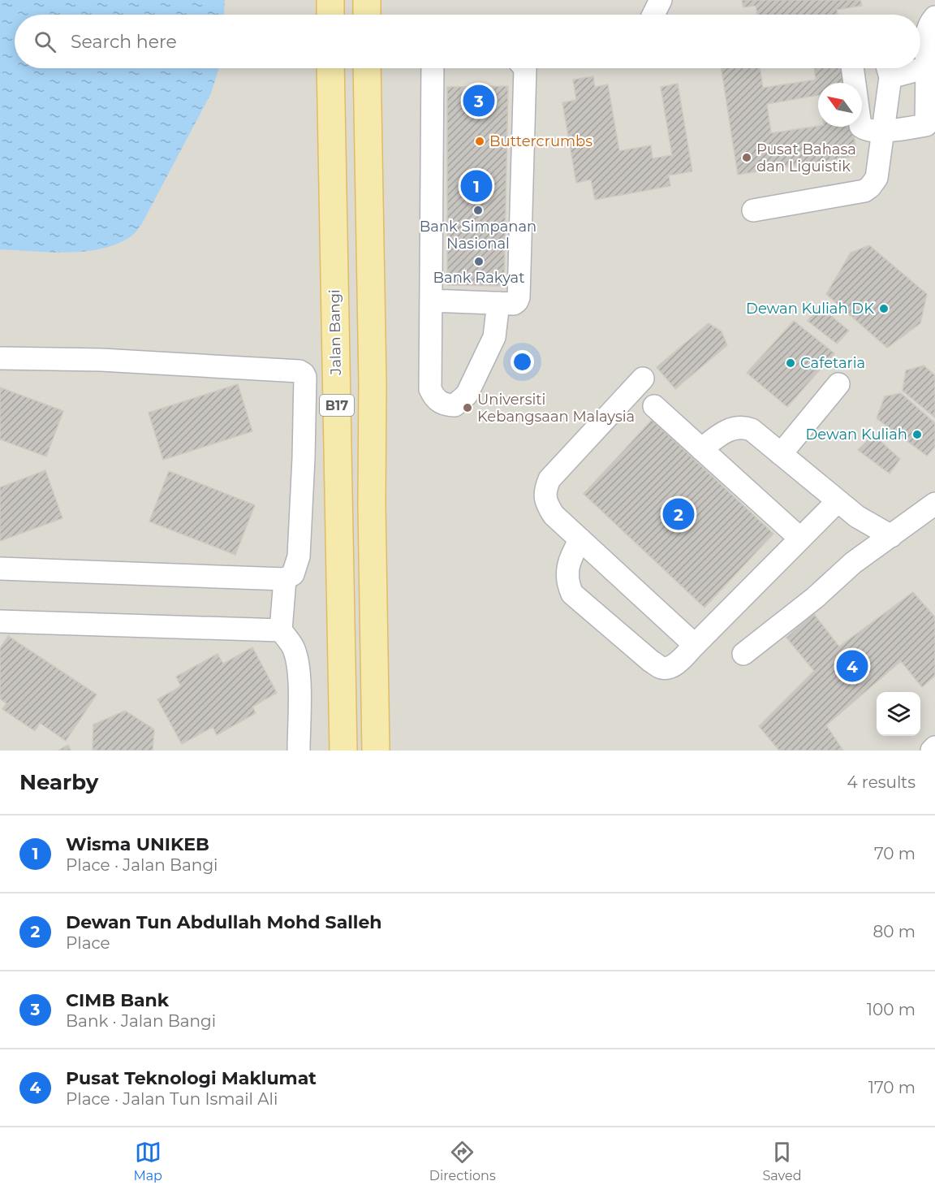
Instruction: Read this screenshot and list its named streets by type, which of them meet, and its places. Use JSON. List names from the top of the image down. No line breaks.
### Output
{"streets":{"main road":["Jalan Bangi","B17"]},"places":["Buttercrumbs","Pusat Bahasa dan Liguistik","Bank Simpanan Nasional","Bank Rakyat","Dewan Kuliah DK","Cafetaria","Universiti Kebangsaan Malaysia","Dewan Kuliah"],"north":"top left","page":{"search":"Search here","pins":["3","1","2","4"],"heading":["Nearby","4 results"],"list":[{"mark":"1","name":"Wisma UNIKEB","note":"Place · Jalan Bangi","value":"70 m"},{"mark":"2","name":"Dewan Tun Abdullah Mohd Salleh","note":"Place","value":"80 m"},{"mark":"3","name":"CIMB Bank","note":"Bank · Jalan Bangi","value":"100 m"},{"mark":"4","name":"Pusat Teknologi Maklumat","note":"Place · Jalan Tun Ismail Ali","value":"170 m"}],"nav":["Map","Directions","Saved"]}}
